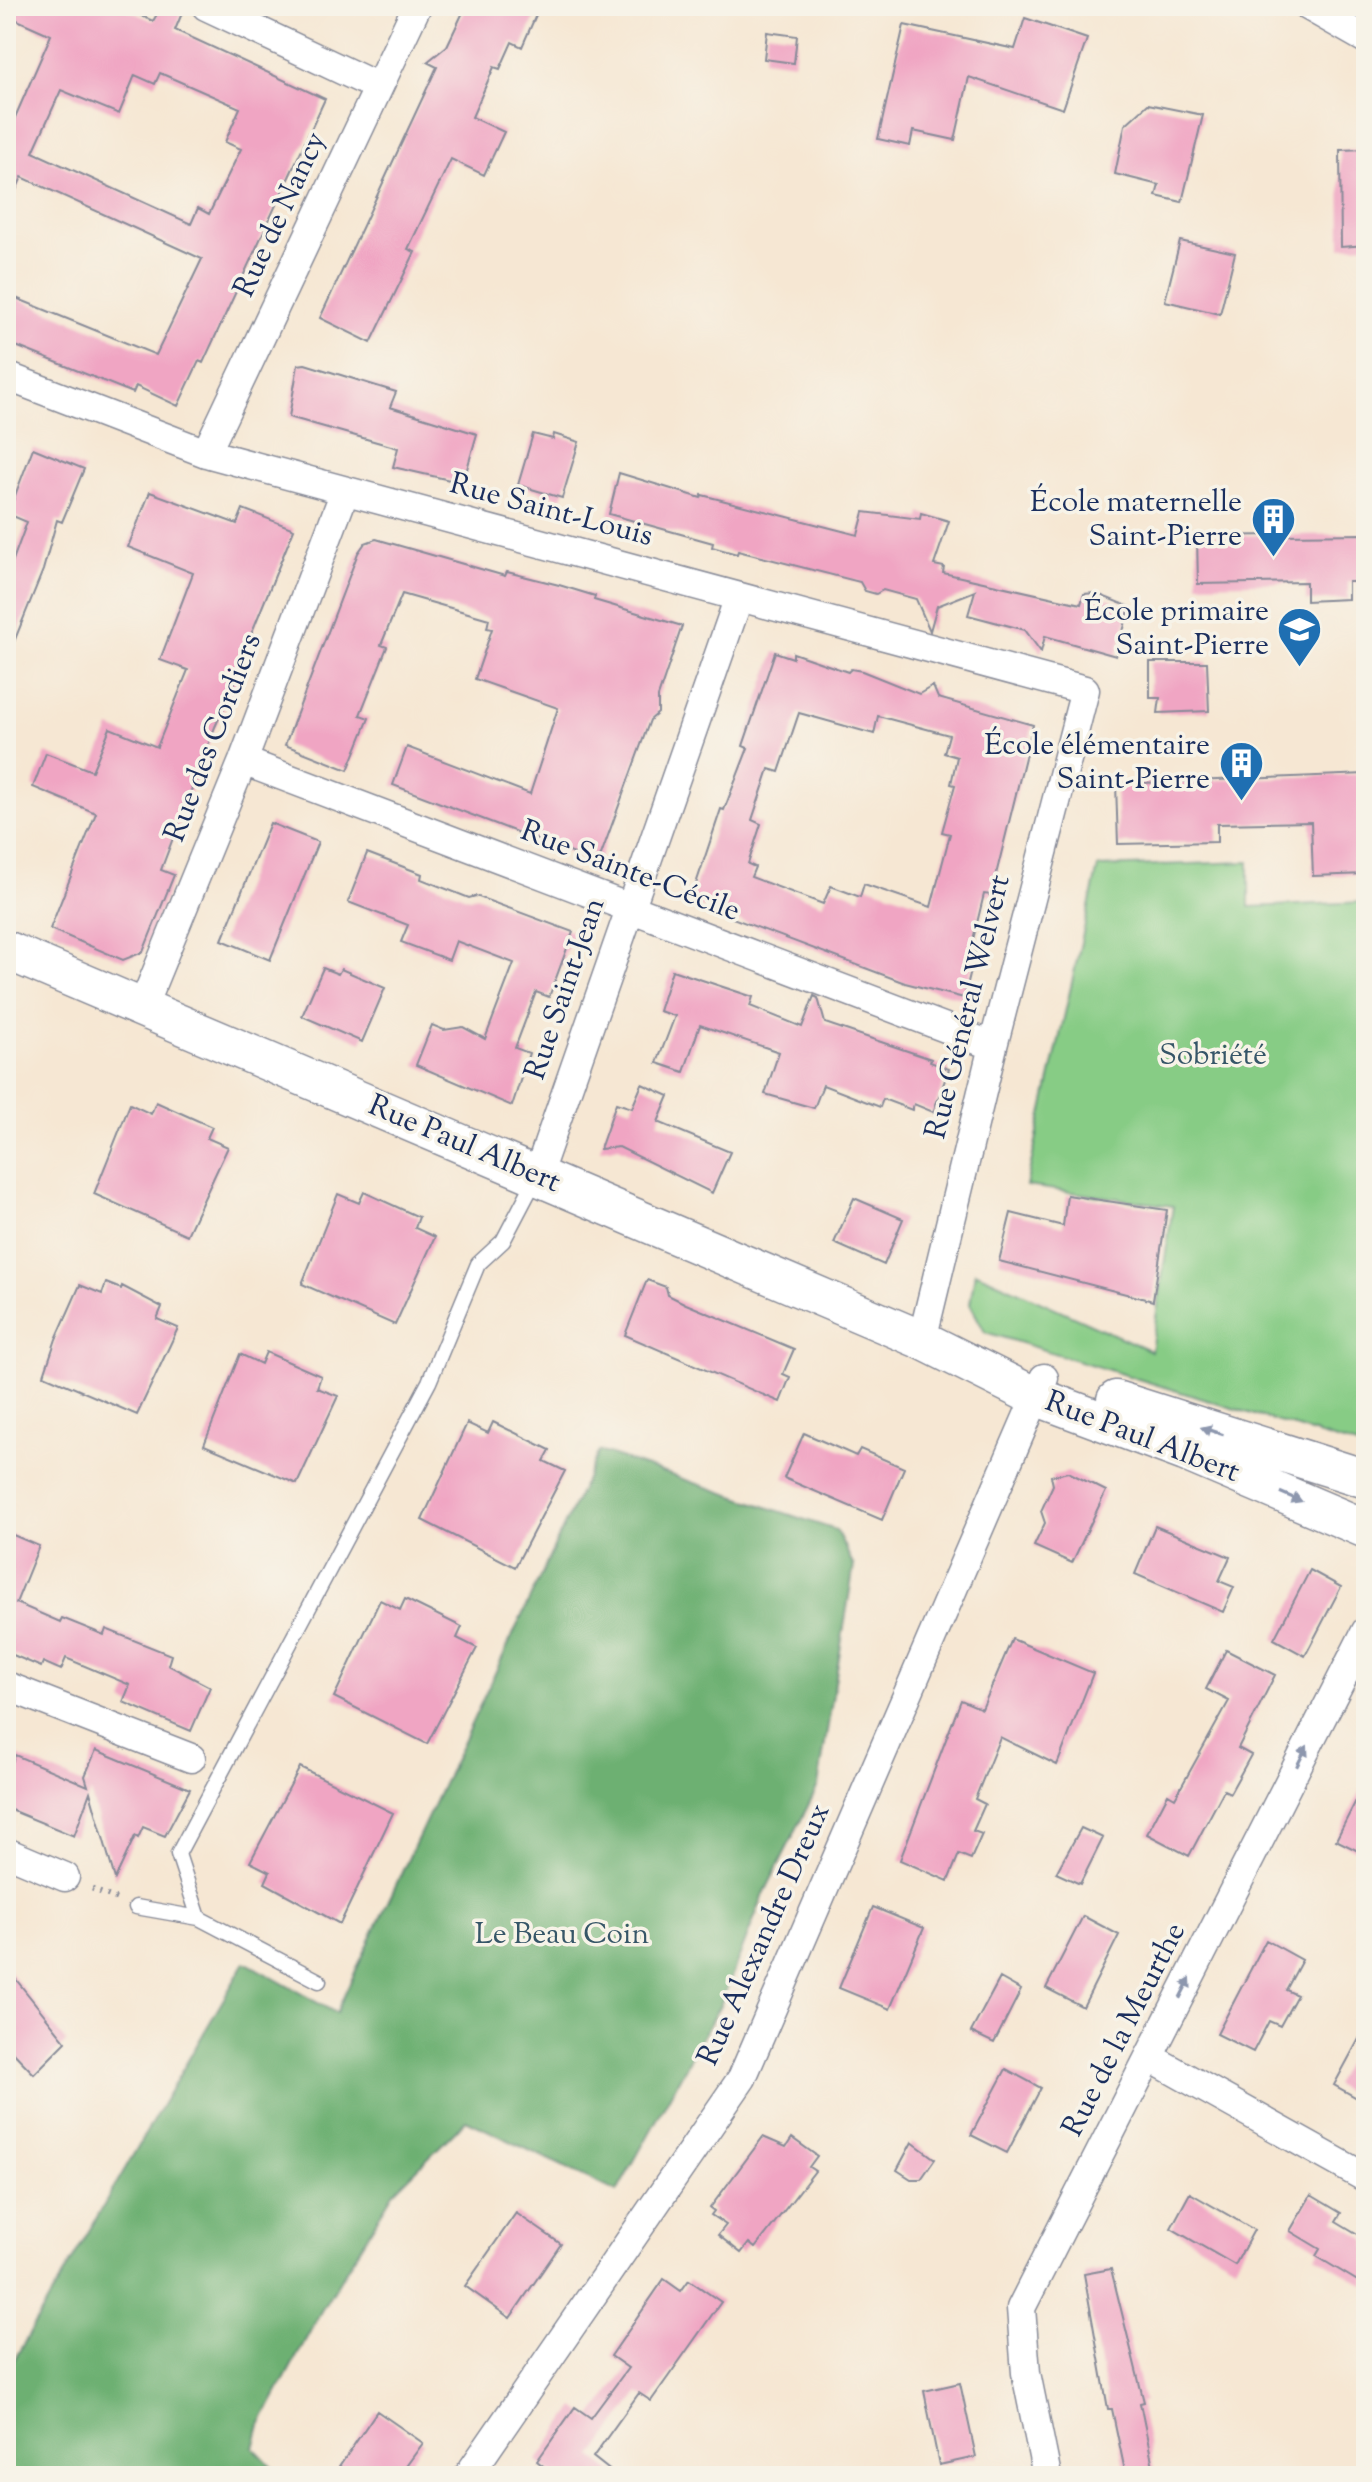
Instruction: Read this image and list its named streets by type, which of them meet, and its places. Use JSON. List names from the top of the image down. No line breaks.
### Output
{"streets":{"main road":["Rue Paul Albert"],"street":["Rue de Nancy","Rue Saint-Louis","Rue des Cordiers","Rue Sainte-Cécile","Rue Saint-Jean","Rue Général Welvert","Rue Alexandre Dreux","Rue de la Meurthe"]},"crossings":[["Rue de Nancy","Rue Saint-Louis"],["Rue Saint-Louis","Rue des Cordiers"],["Rue Saint-Louis","Rue Saint-Jean"],["Rue Saint-Louis","Rue Général Welvert"],["Rue des Cordiers","Rue Sainte-Cécile"],["Rue des Cordiers","Rue Paul Albert"],["Rue Sainte-Cécile","Rue Saint-Jean"],["Rue Sainte-Cécile","Rue Général Welvert"],["Rue Saint-Jean","Rue Paul Albert"],["Rue Général Welvert","Rue Paul Albert"],["Rue Paul Albert","Rue Alexandre Dreux"]],"one_way":["Rue de la Meurthe"],"parks":["Sobriété","Le Beau Coin"],"places":{"building":["École maternelle Saint-Pierre","École élémentaire Saint-Pierre"],"school or university":["École primaire Saint-Pierre"]}}
